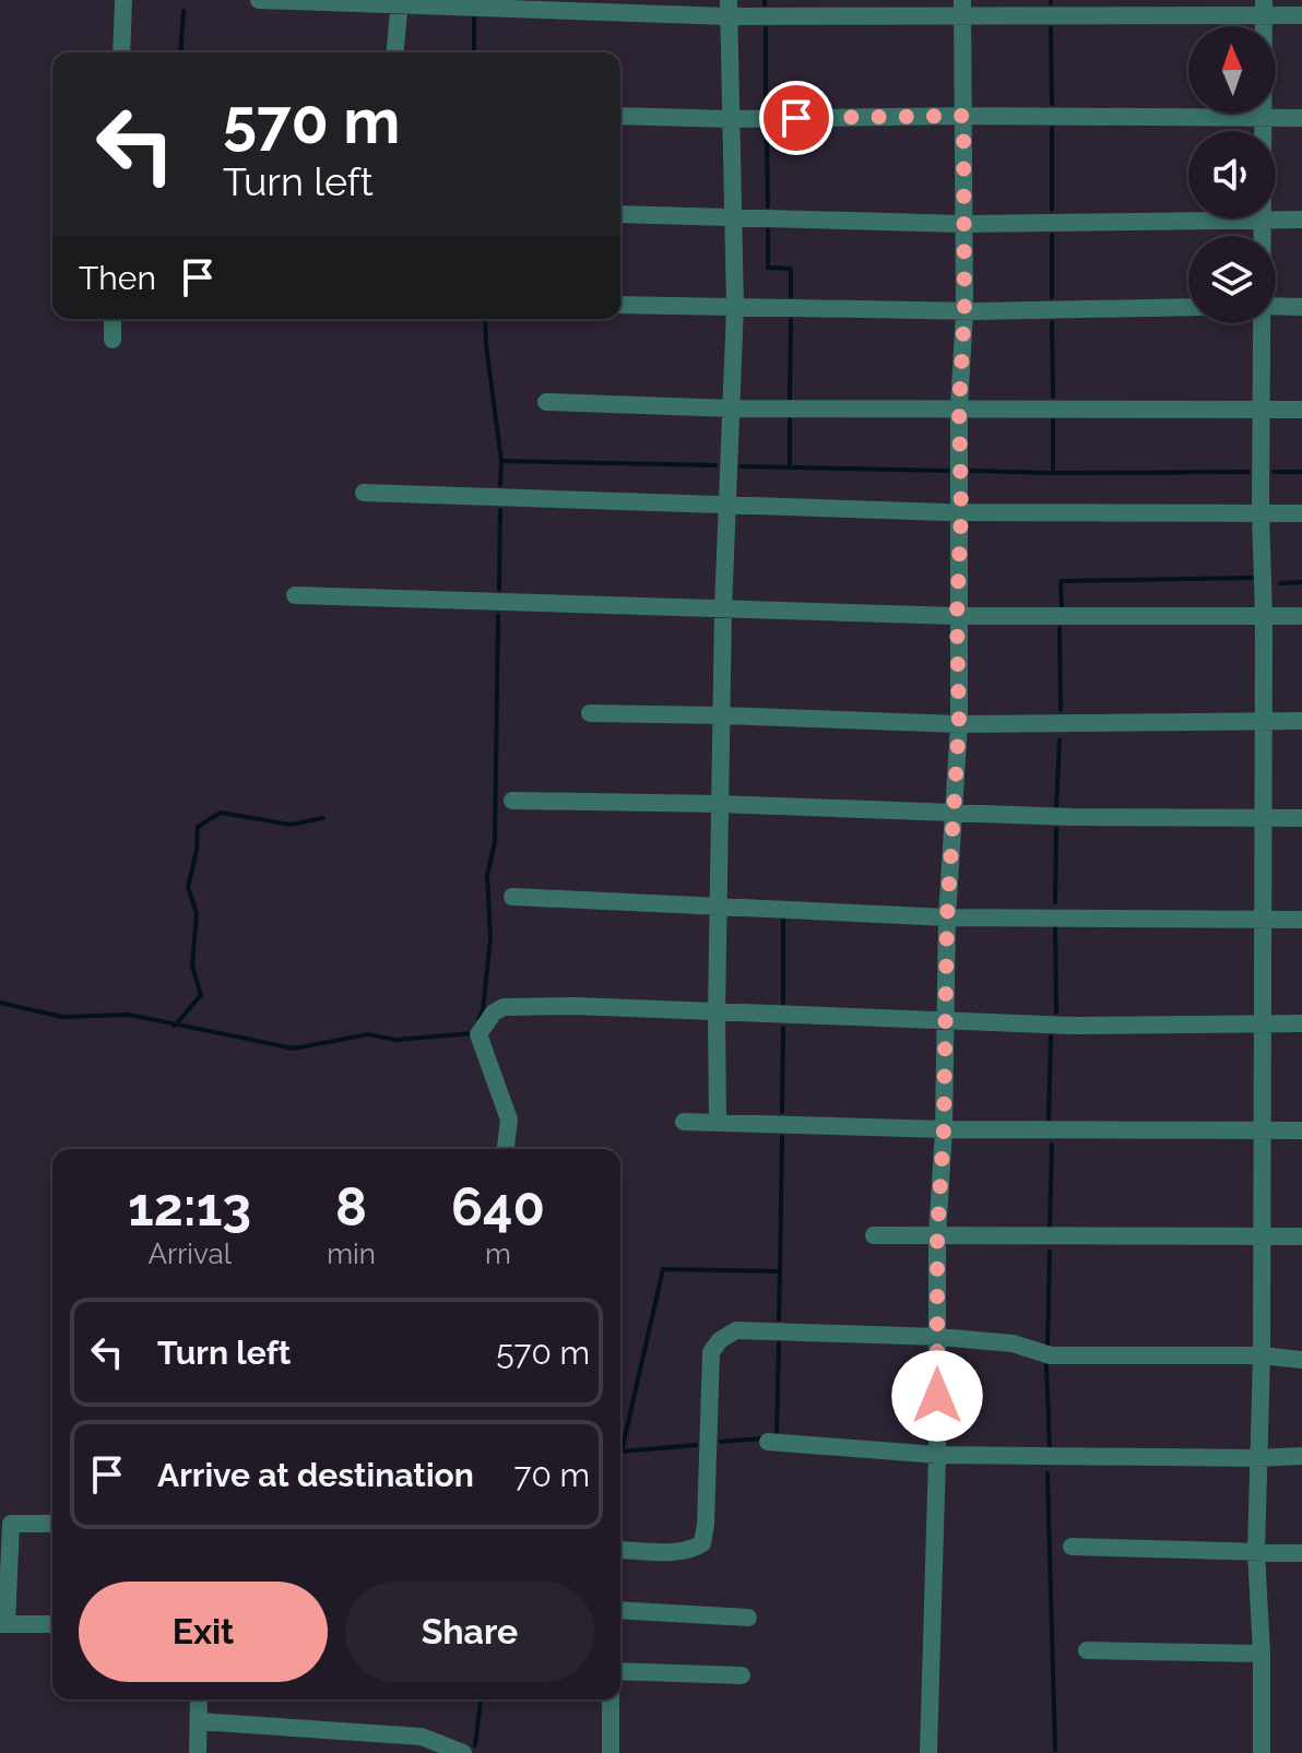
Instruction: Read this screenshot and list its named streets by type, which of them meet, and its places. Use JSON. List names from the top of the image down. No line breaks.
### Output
{"north":"top","page":{"turn":["570 m","Turn left"],"then":"Then","eta":["12:13","Arrival","8","min","640","m"],"list":[{"name":"Turn left","value":"570 m"},{"name":"Arrive at destination","value":"70 m"}],"buttons":["Exit","Share"]}}
